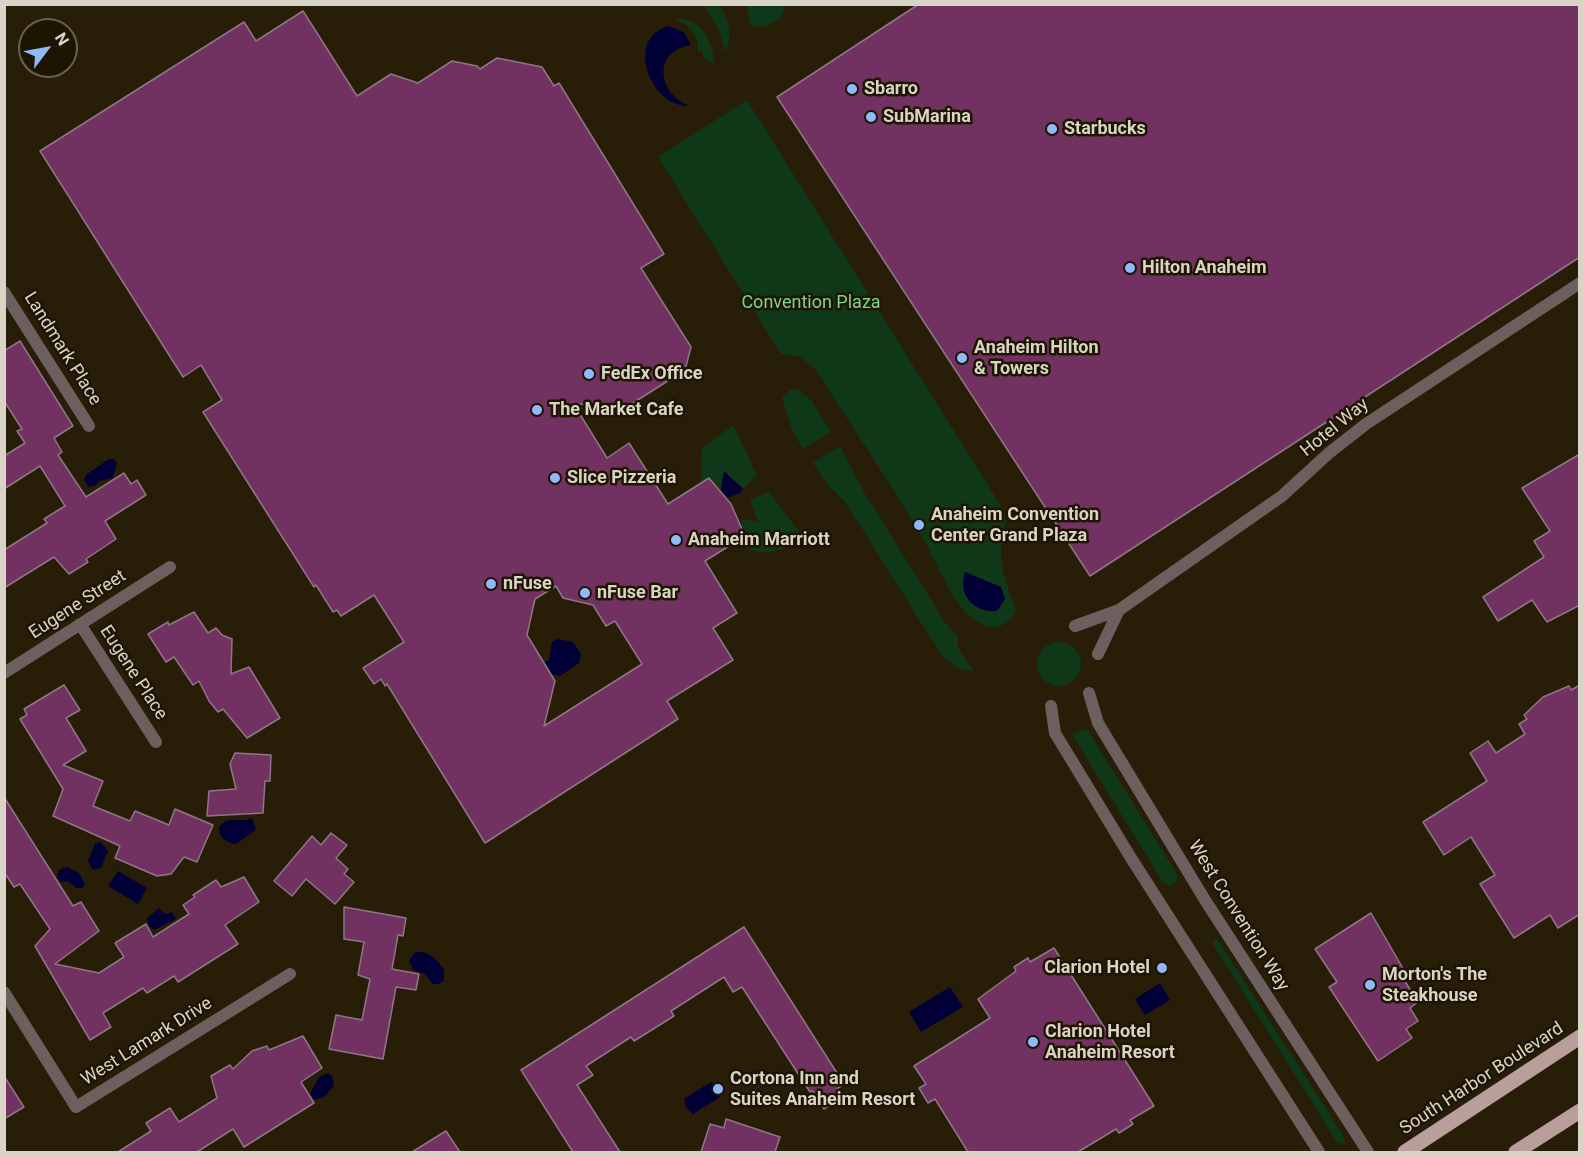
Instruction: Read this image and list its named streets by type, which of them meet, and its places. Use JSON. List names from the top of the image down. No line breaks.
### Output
{"streets":{"main road":["South Harbor Boulevard"],"street":["Landmark Place","Hotel Way","Eugene Street","Eugene Place","West Convention Way","West Lamark Drive"]},"crossings":[["Eugene Street","Eugene Place"]],"parks":["Convention Plaza"],"places":["Sbarro","SubMarina","Starbucks","Hilton Anaheim","Anaheim Hilton & Towers","FedEx Office","The Market Cafe","Slice Pizzeria","Anaheim Convention Center Grand Plaza","Anaheim Marriott","nFuse","nFuse Bar","Clarion Hotel","Morton's The Steakhouse","Clarion Hotel Anaheim Resort","Cortona Inn and Suites Anaheim Resort"],"north":"top right"}
